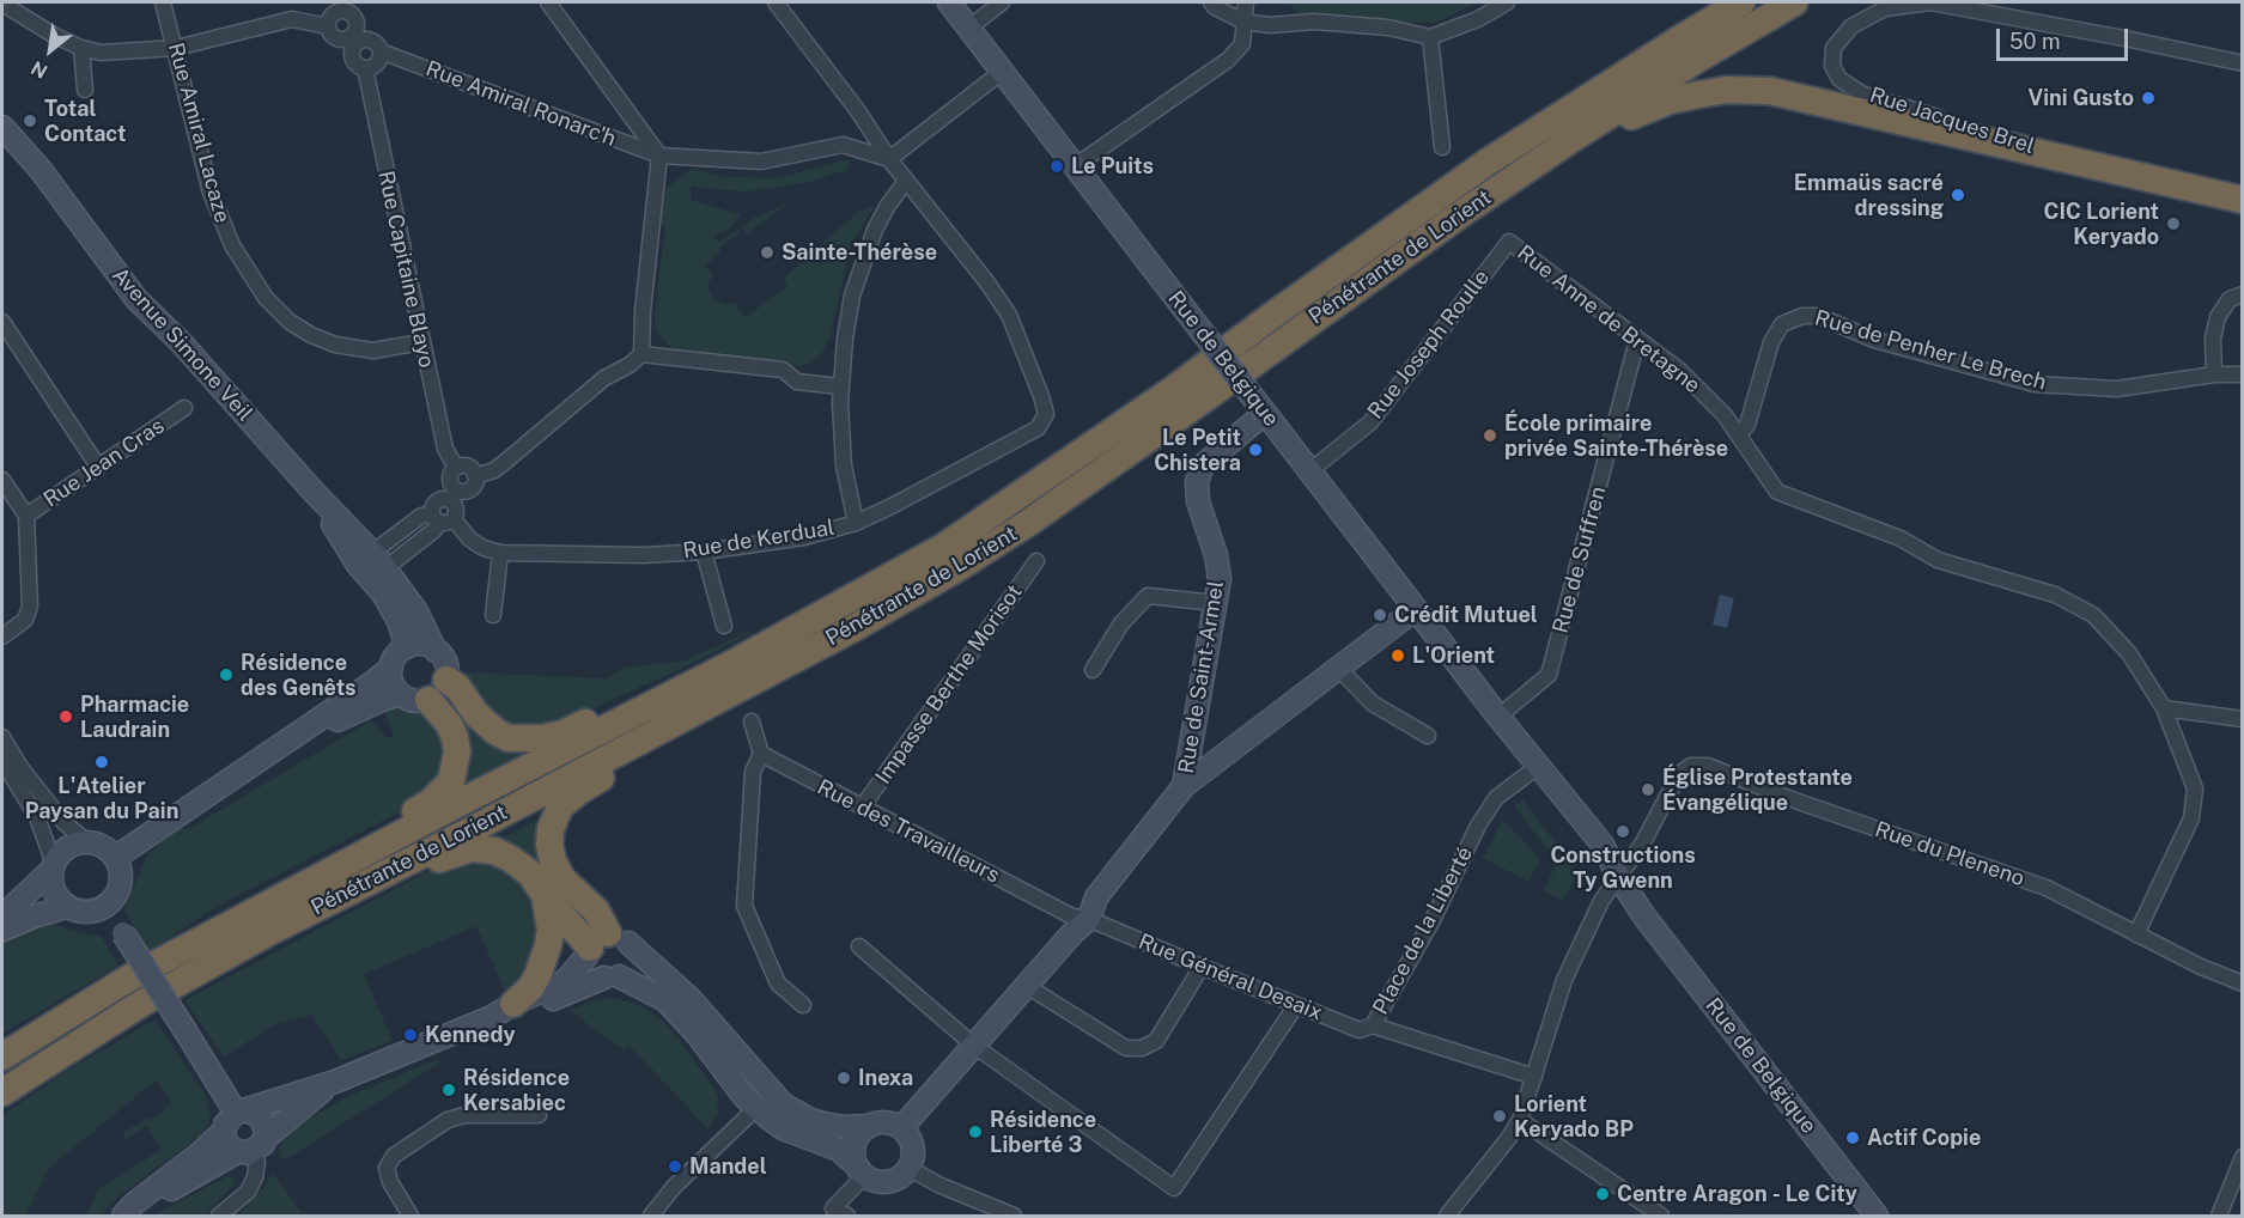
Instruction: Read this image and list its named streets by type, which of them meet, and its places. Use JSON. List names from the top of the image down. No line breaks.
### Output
{"streets":{"highway":["Pénétrante de Lorient"],"street":["Rue Amiral Ronarc'h","Rue Jacques Brel","Rue Amiral Lacaze","Rue Capitaine Blayo","Rue Anne de Bretagne","Avenue Simone Veil","Rue Joseph Roulle","Rue de Penher Le Brech","Rue de Belgique","Rue Jean Cras","Rue de Kerdual","Rue de Suffren","Rue de Saint-Armel","Impasse Berthe Morisot","Rue des Travailleurs","Rue du Pleneno","Place de la Liberté","Rue Général Desaix"]},"crossings":[["Rue Amiral Ronarc'h","Rue Capitaine Blayo"],["Rue Amiral Lacaze","Rue Capitaine Blayo"],["Rue Anne de Bretagne","Rue Joseph Roulle"],["Rue Anne de Bretagne","Rue de Penher Le Brech"],["Rue Anne de Bretagne","Rue de Suffren"],["Rue Anne de Bretagne","Rue du Pleneno"],["Rue Joseph Roulle","Rue de Belgique"],["Rue de Belgique","Rue de Suffren"],["Rue de Belgique","Rue de Saint-Armel"],["Rue de Belgique","Rue du Pleneno"],["Rue de Belgique","Place de la Liberté"],["Rue de Saint-Armel","Rue des Travailleurs"],["Rue de Saint-Armel","Rue Général Desaix"],["Impasse Berthe Morisot","Rue des Travailleurs"],["Rue des Travailleurs","Rue Général Desaix"],["Place de la Liberté","Rue Général Desaix"]],"places":["Vini Gusto","Total Contact","Le Puits","Emmaüs sacré dressing","CIC Lorient Keryado","Sainte-Thérèse","École primaire privée Sainte-Thérèse","Le Petit Chistera","Crédit Mutuel","L'Orient","Résidence des Genêts","Pharmacie Laudrain","L'Atelier Paysan du Pain","Église Protestante Évangélique","Constructions Ty Gwenn","Kennedy","Inexa","Résidence Kersabiec","Lorient Keryado BP","Résidence Liberté 3","Actif Copie","Mandel","Centre Aragon - Le City"],"scale_bar":"50 m","north":"bottom left"}
